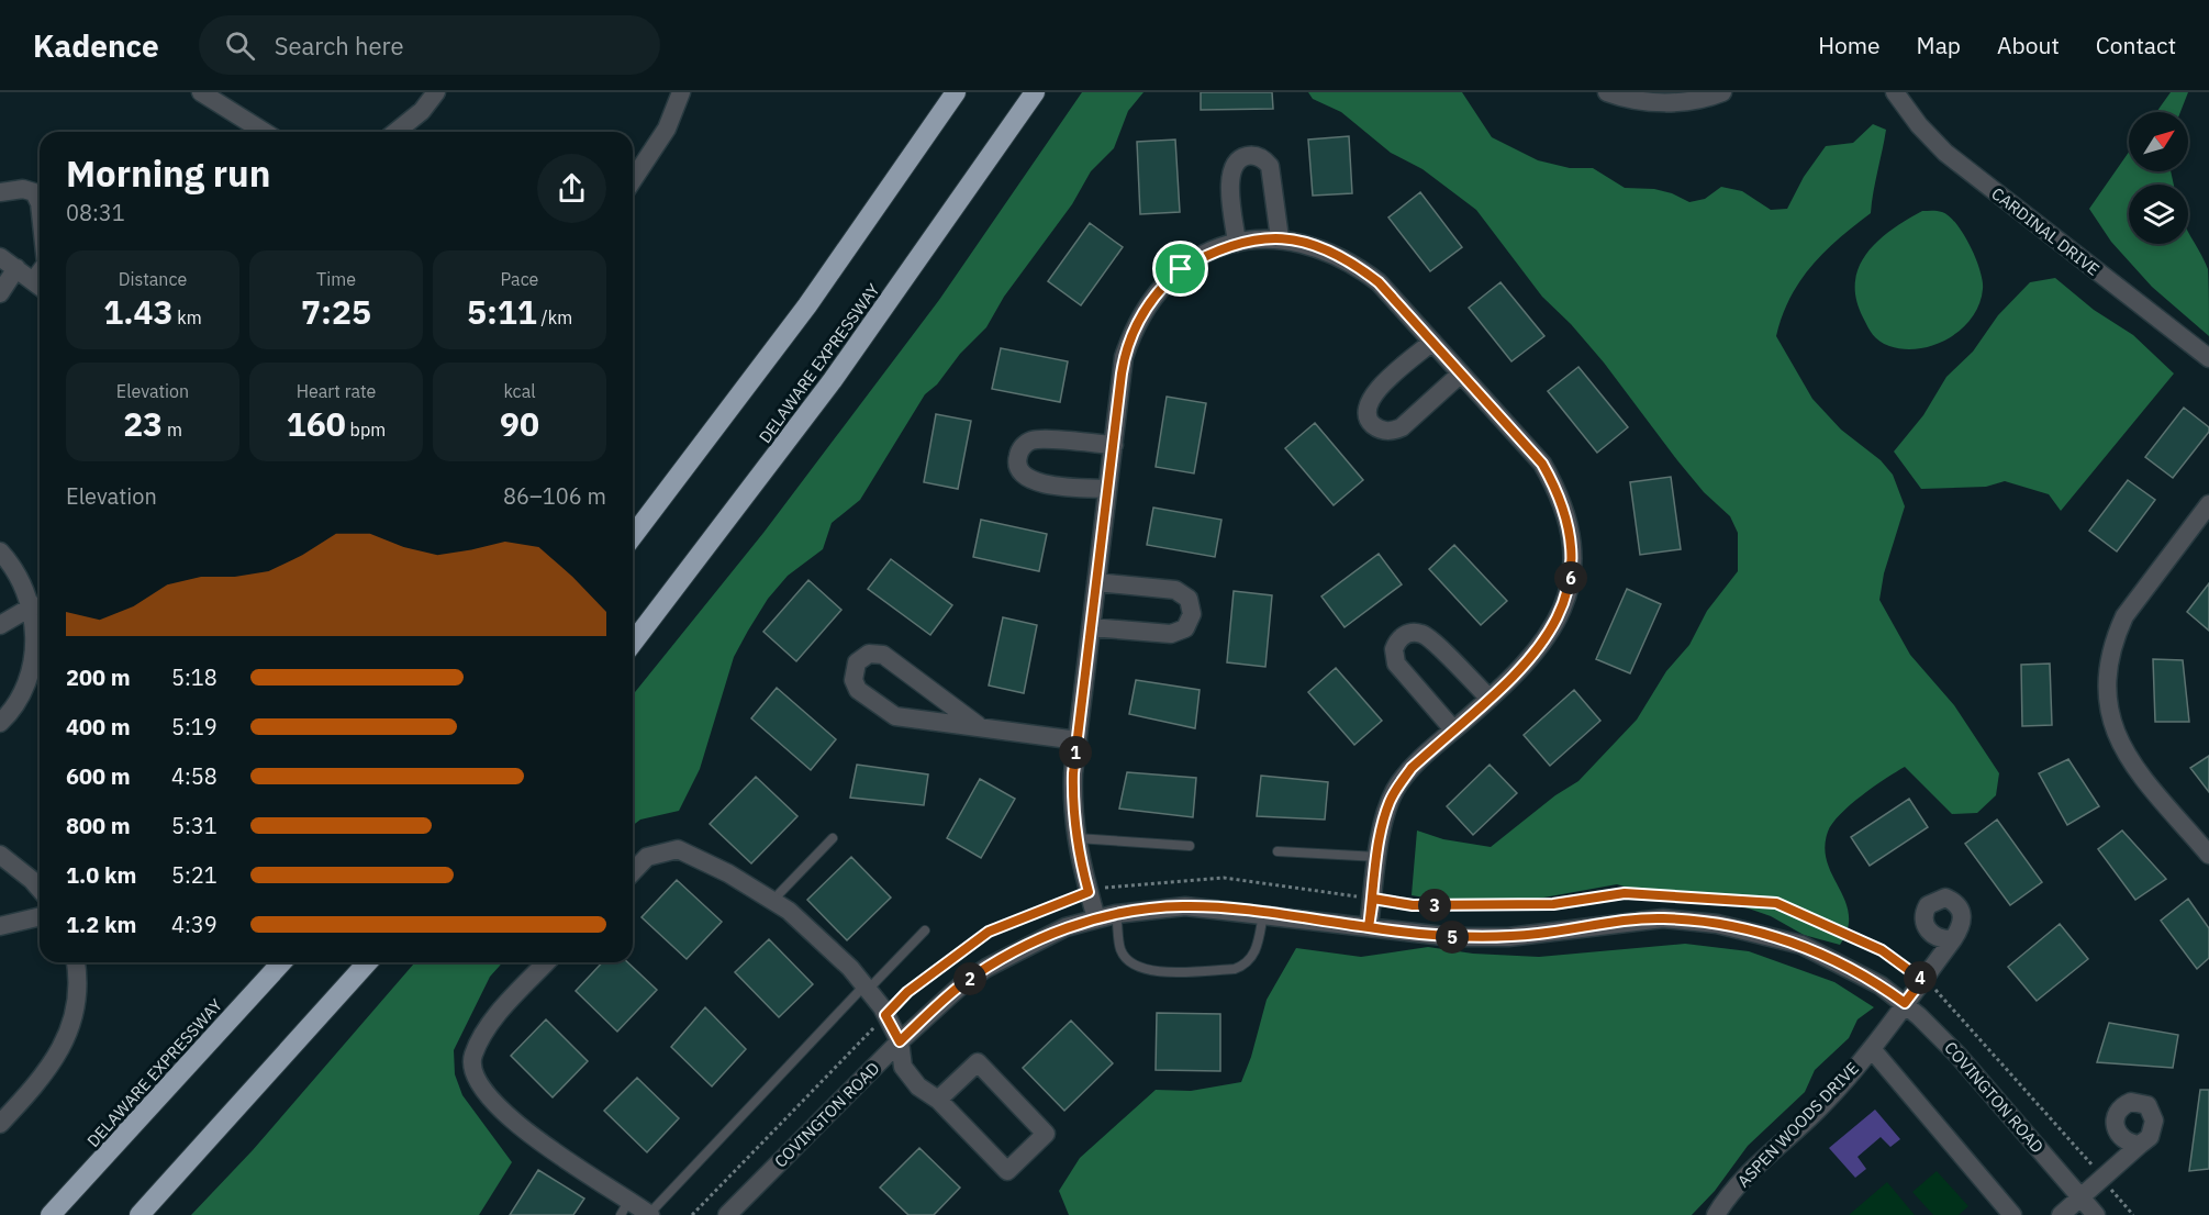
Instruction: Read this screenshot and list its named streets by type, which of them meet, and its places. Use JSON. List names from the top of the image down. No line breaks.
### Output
{"streets":{"highway":["DELAWARE EXPRESSWAY"],"street":["CARDINAL DRIVE","COVINGTON ROAD","ASPEN WOODS DRIVE"]},"crossings":[["COVINGTON ROAD","ASPEN WOODS DRIVE"]],"north":"top right","page":{"header":"Kadence","search":"Search here","nav":["Home","Map","About","Contact"],"heading":["Morning run","08:31"],"stats":[["Distance","1.43 km"],["Time","7:25"],["Pace","5:11 /km"],["Elevation","23 m"],["Heart rate","160 bpm"],["kcal","90"]],"chart":["Elevation","86–106 m"],"pins":["6","1","3","5","4","2"],"list":[{"name":"200 m","note":"5:18"},{"name":"400 m","note":"5:19"},{"name":"600 m","note":"4:58"},{"name":"800 m","note":"5:31"},{"name":"1.0 km","note":"5:21"},{"name":"1.2 km","note":"4:39"}]}}
